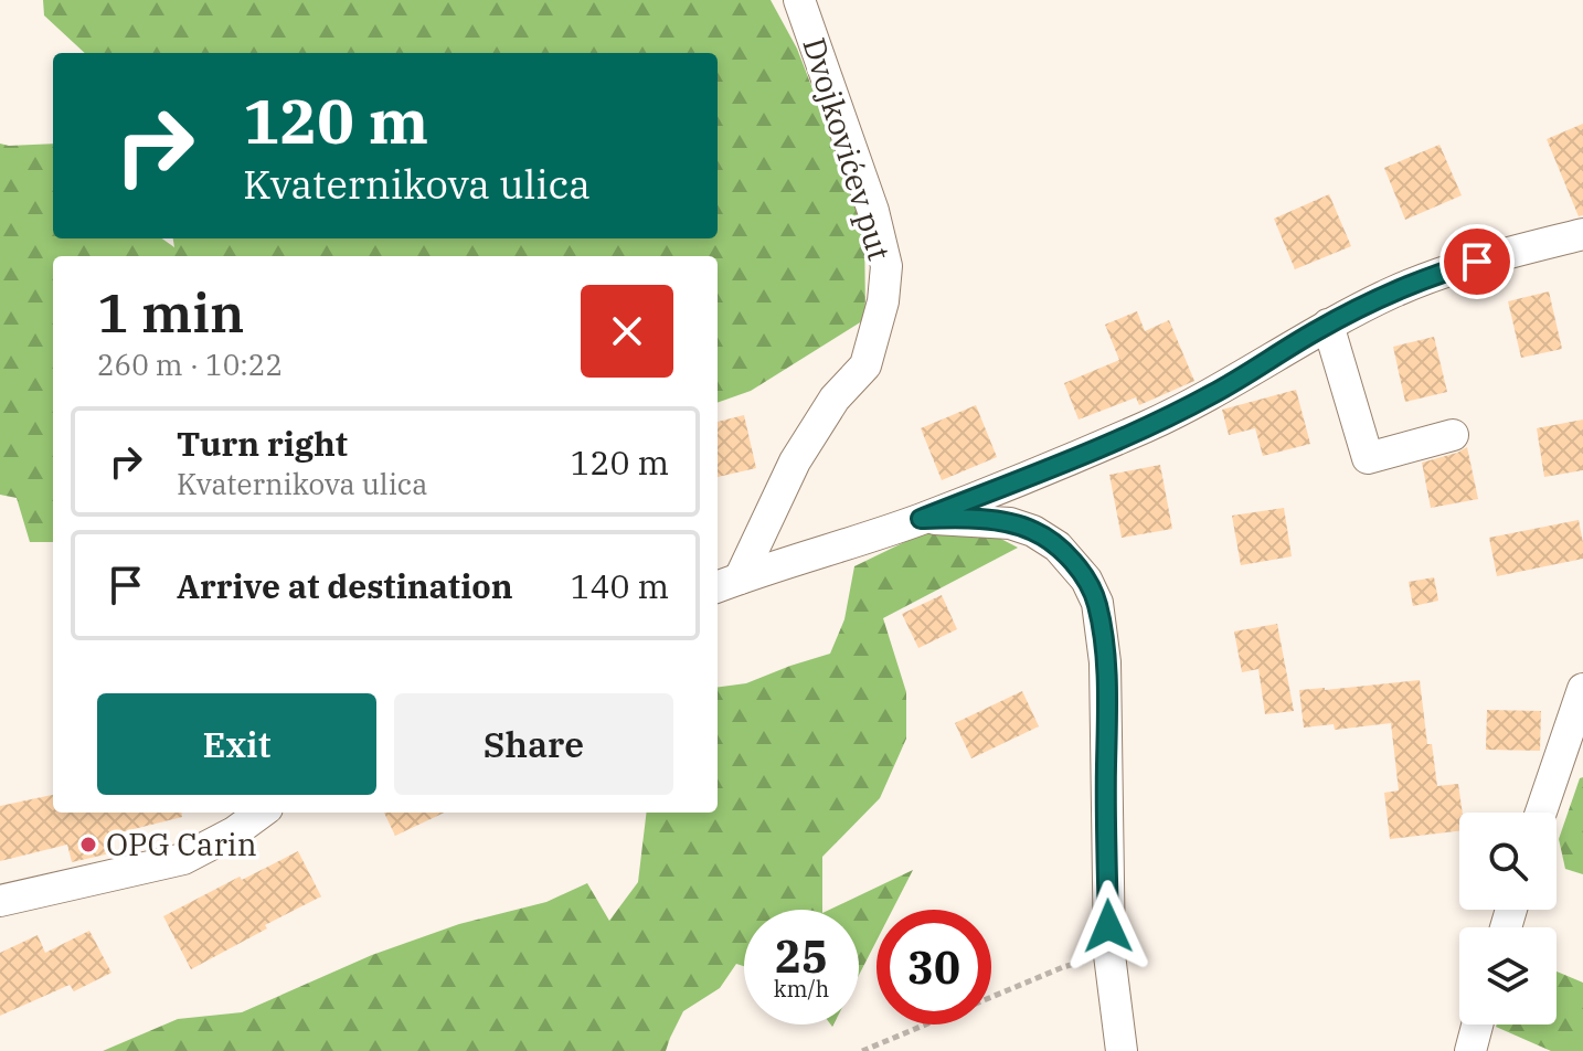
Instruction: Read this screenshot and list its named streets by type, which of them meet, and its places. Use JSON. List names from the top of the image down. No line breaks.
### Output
{"streets":{"street":["Dvojkovićev put"]},"places":["OPG Carin"],"page":{"turn":["120 m","Kvaternikova ulica"],"heading":["1 min","260 m · 10:22"],"list":[{"name":"Turn right","note":"Kvaternikova ulica","value":"120 m"},{"name":"Arrive at destination","value":"140 m"}],"buttons":["Exit","Share"],"speed":"25 km/h","limit":"30"}}
